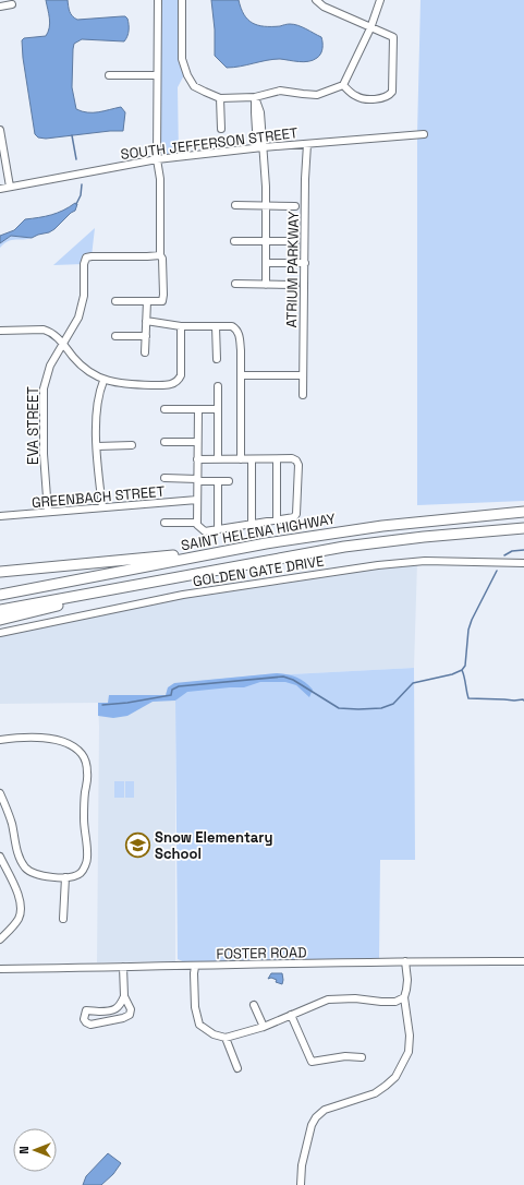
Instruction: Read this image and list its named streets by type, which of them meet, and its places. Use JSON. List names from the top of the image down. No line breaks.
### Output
{"streets":{"highway":["SAINT HELENA HIGHWAY"],"street":["SOUTH JEFFERSON STREET","ATRIUM PARKWAY","EVA STREET","GREENBACH STREET","GOLDEN GATE DRIVE","FOSTER ROAD"]},"crossings":[["SOUTH JEFFERSON STREET","ATRIUM PARKWAY"],["EVA STREET","GREENBACH STREET"]],"places":{"school or university":["Snow Elementary School"]},"north":"left"}
